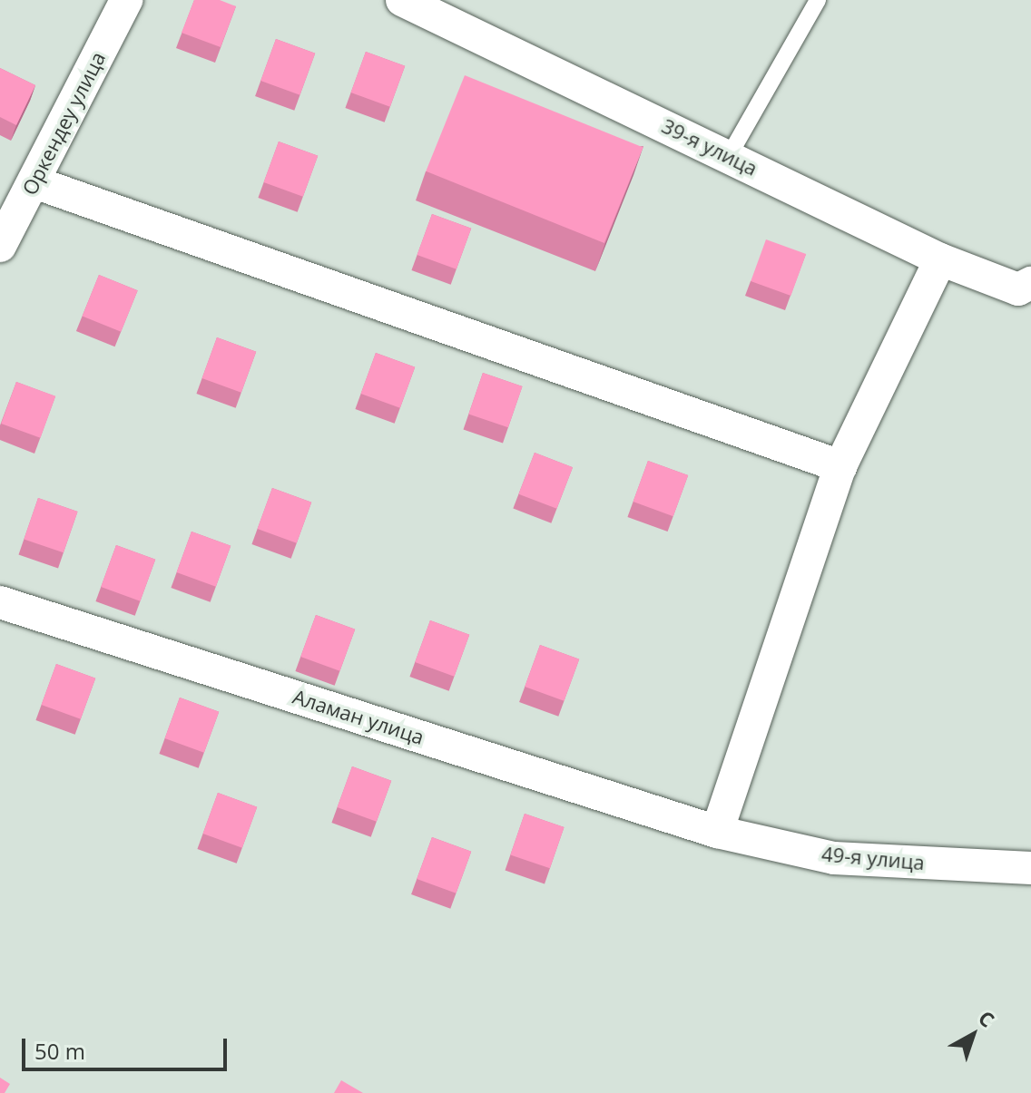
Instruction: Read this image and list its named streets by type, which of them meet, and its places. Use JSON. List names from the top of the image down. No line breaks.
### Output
{"streets":{"street":["Оркендеу улица","39-я улица","Аламан улица","49-я улица"]},"crossings":[["Аламан улица","49-я улица"]],"scale_bar":"50 m","north":"top right"}
